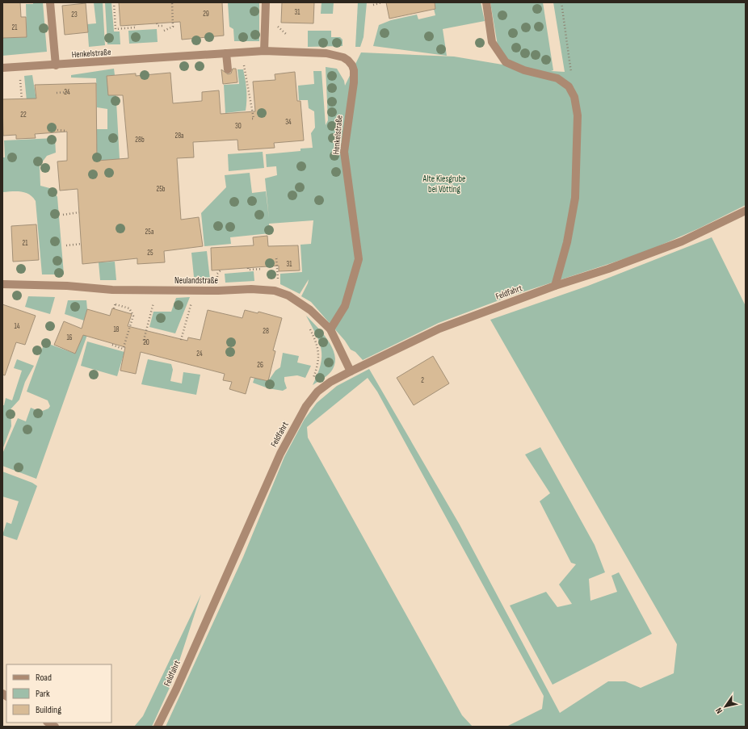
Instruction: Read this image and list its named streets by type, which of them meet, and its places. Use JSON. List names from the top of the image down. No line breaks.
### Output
{"streets":{"street":["Henkelstraße","Neulandstraße","Feldfahrt"]},"crossings":[["Henkelstraße","Neulandstraße"],["Neulandstraße","Feldfahrt"]],"parks":["Alte Kiesgrube bei Vötting"],"house_numbers":["31","29","23","21","24","22","34","30","28a","28b","25b","25a","21","25","31","14","18","28","16","20","24","26","2"],"legend":["Road","Park","Building"],"north":"bottom left"}
